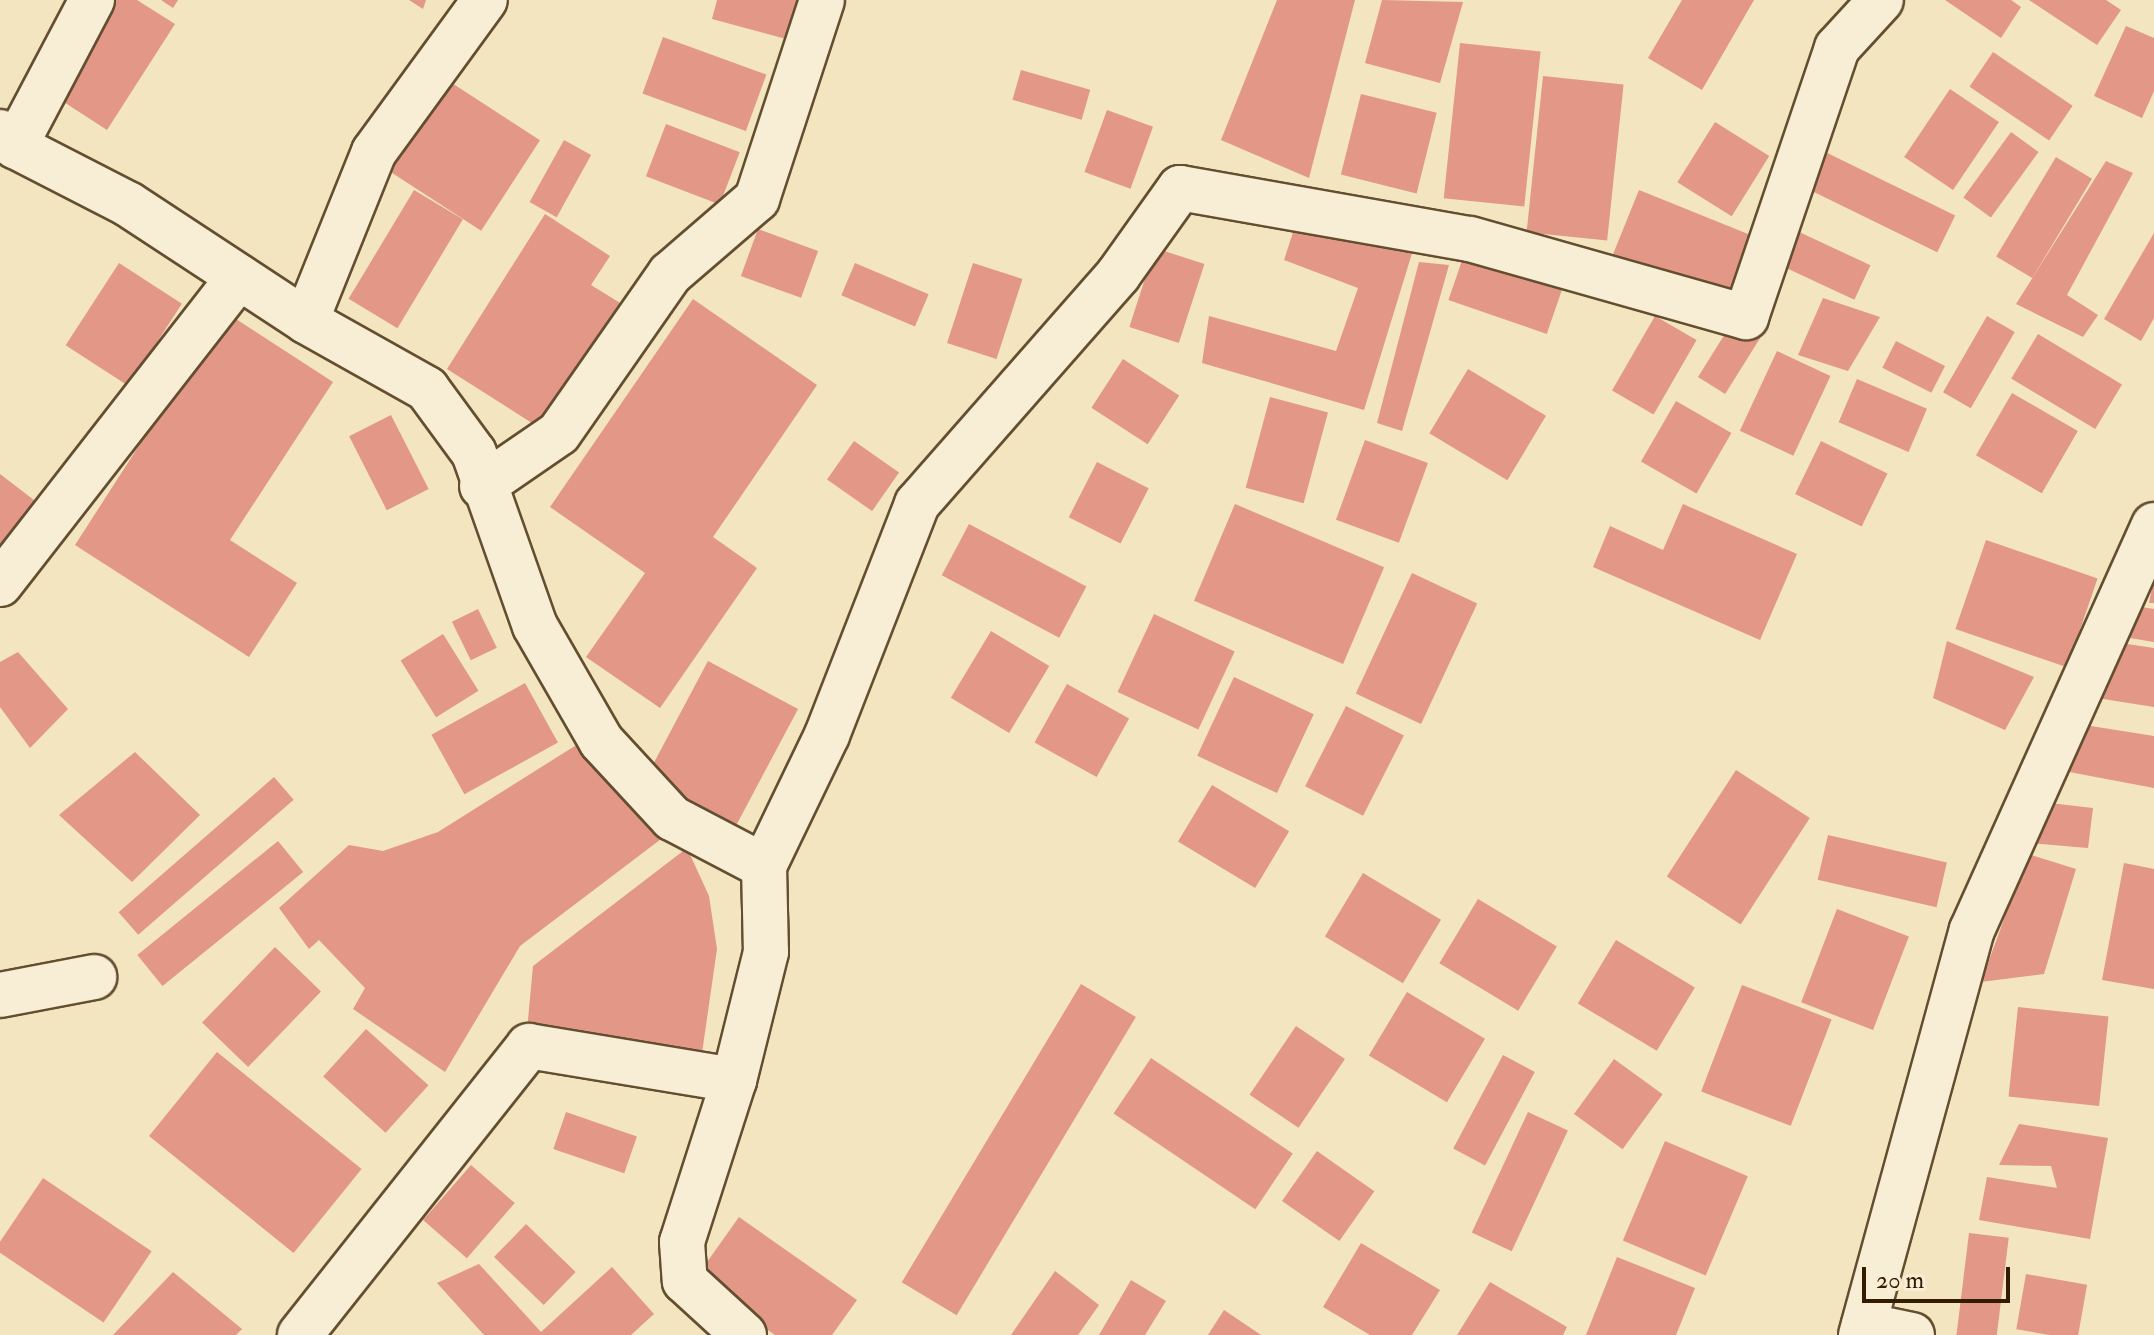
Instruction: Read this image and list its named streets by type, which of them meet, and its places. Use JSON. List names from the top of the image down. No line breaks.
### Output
{"scale_bar":"20 m"}
